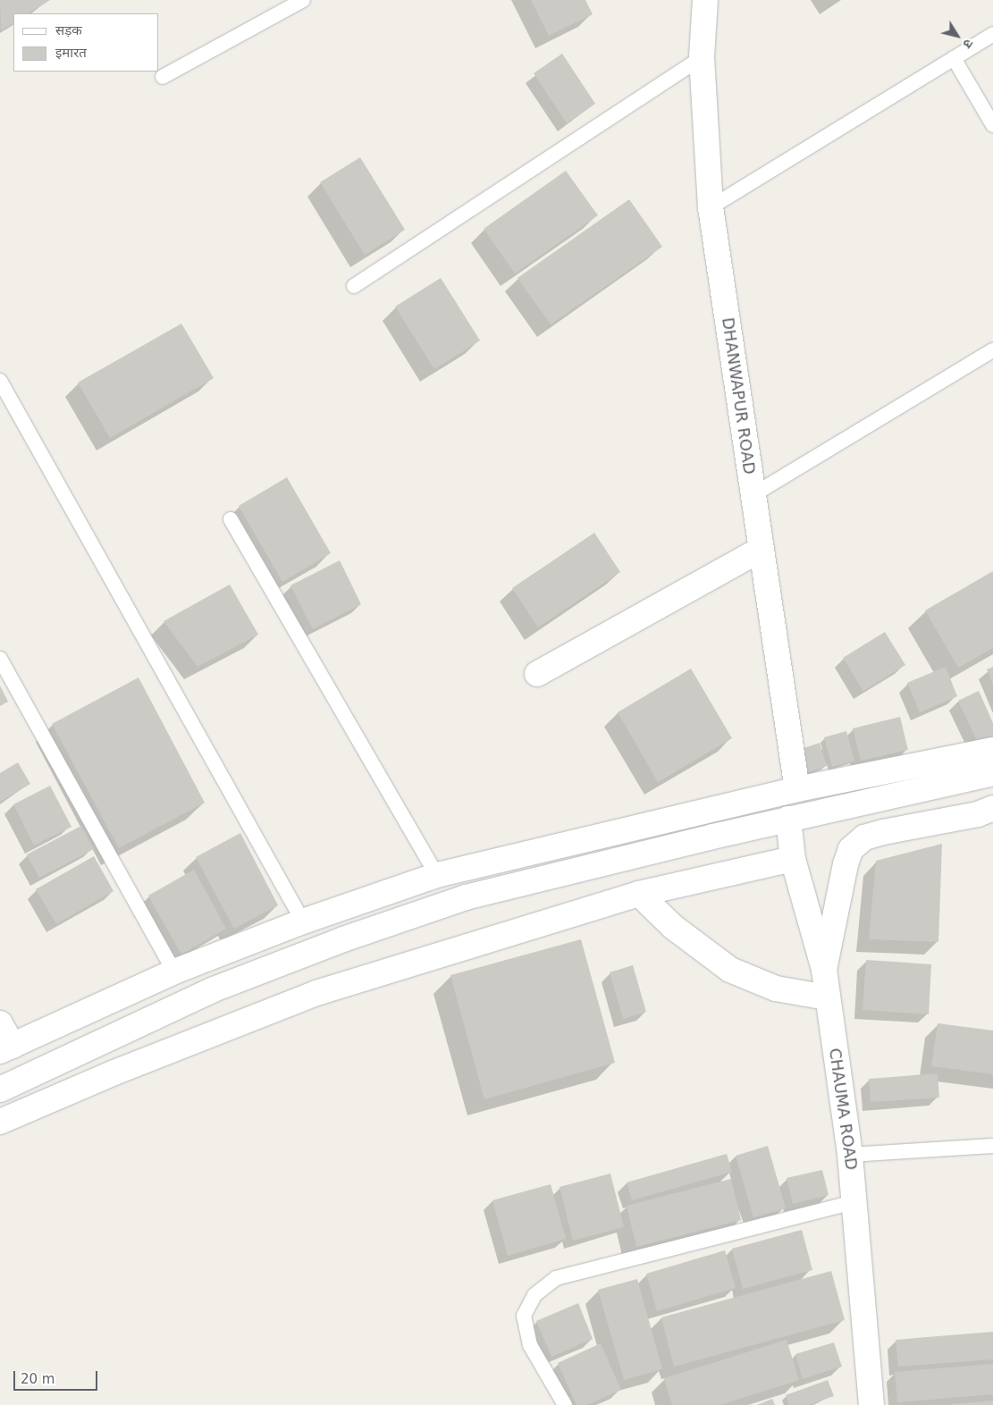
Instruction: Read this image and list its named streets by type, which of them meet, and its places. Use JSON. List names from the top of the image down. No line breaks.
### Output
{"streets":{"street":["DHANWAPUR ROAD","CHAUMA ROAD"]},"legend":["सड़क","इमारत"],"scale_bar":"20 m","north":"bottom right"}
